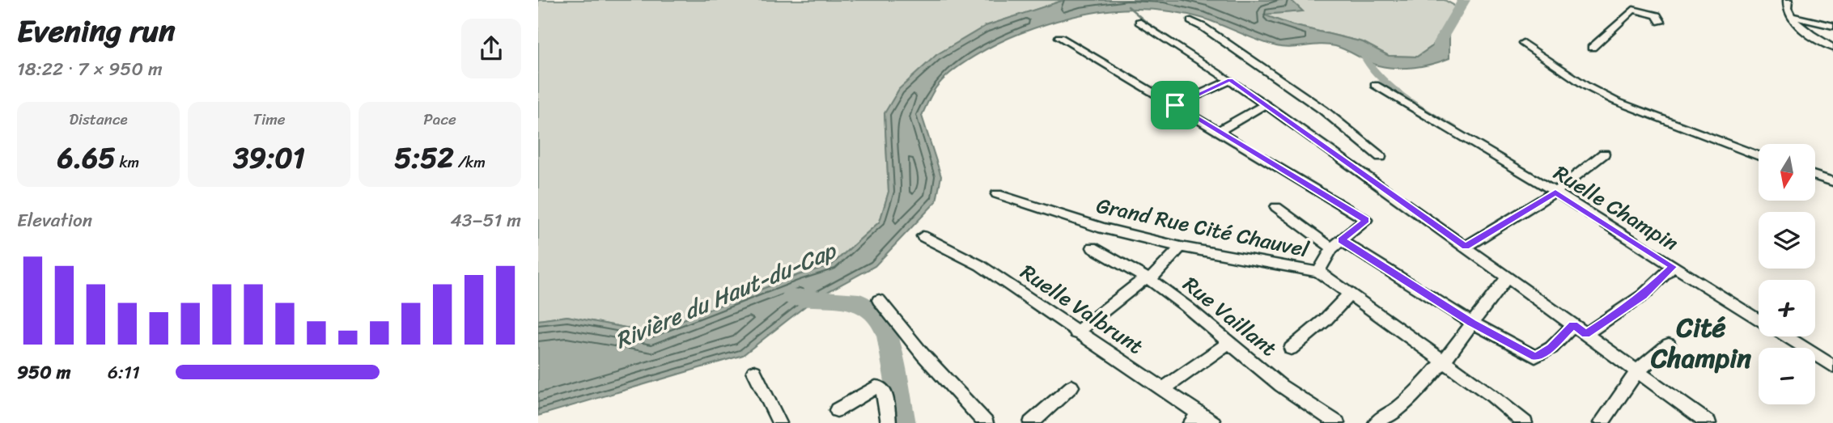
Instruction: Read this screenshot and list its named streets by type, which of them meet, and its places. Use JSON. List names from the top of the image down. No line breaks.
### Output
{"streets":{"street":["Ruelle Champin","Grand Rue Cité Chauvel","Ruelle Valbrunt","Rue Vaillant"]},"districts":["Cité Champin"],"water":["Rivière du Haut-du-Cap"],"north":"bottom","page":{"heading":["Evening run","18:22 · 7 × 950 m"],"stats":[["Distance","6.65 km"],["Time","39:01"],["Pace","5:52 /km"]],"map_buttons":["+","−"],"chart":["Elevation","43–51 m"],"list":[{"name":"950 m","note":"6:11"}]}}
